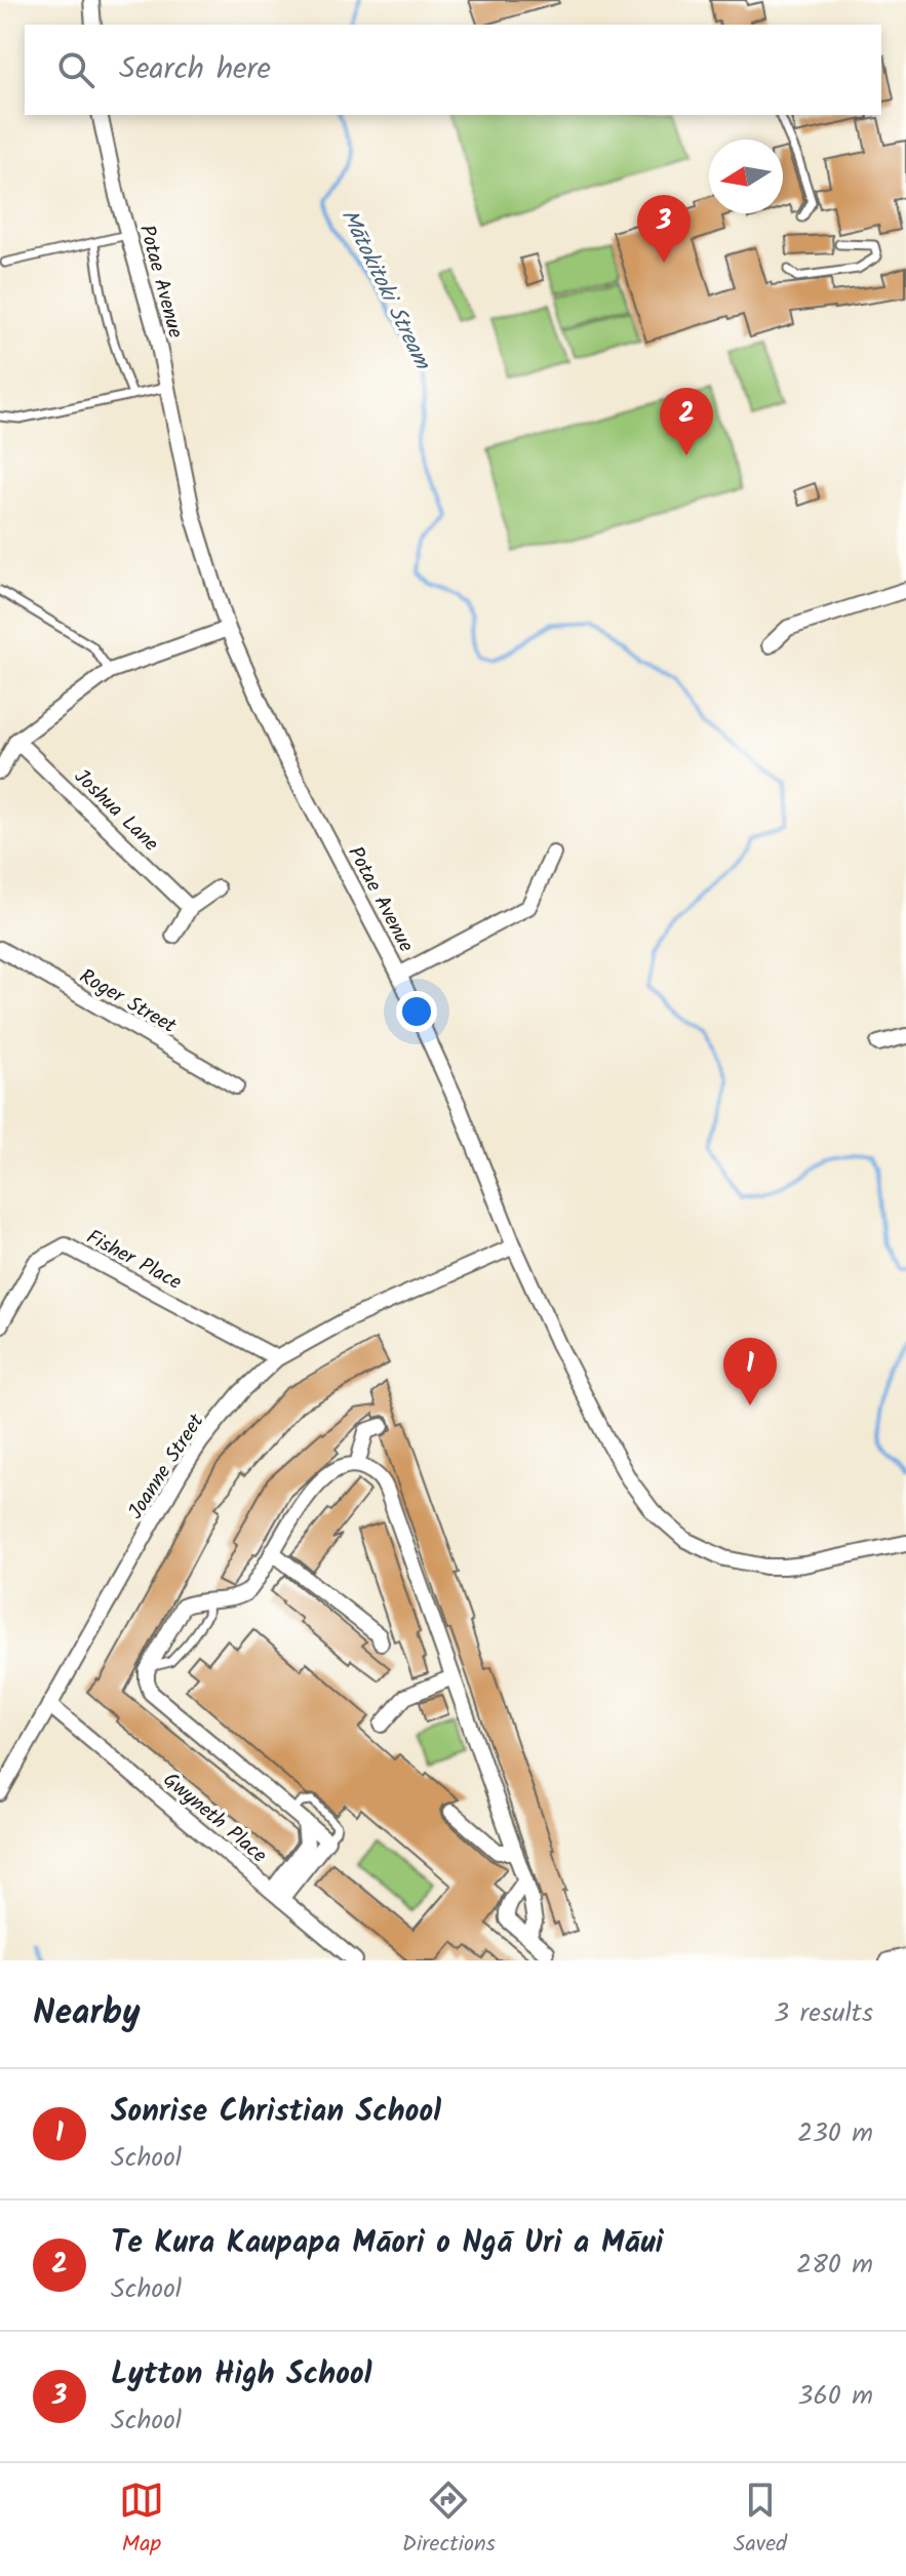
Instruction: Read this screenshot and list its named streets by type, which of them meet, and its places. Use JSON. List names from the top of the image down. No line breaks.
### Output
{"streets":{"street":["Potae Avenue","Joshua Lane","Roger Street","Fisher Place","Joanne Street","Gwyneth Place"]},"crossings":[["Potae Avenue","Joanne Street"],["Fisher Place","Joanne Street"],["Joanne Street","Gwyneth Place"]],"water":["Mātokitoki Stream"],"north":"left","page":{"search":"Search here","pins":["3","2","1"],"heading":["Nearby","3 results"],"list":[{"mark":"1","name":"Sonrise Christian School","note":"School","value":"230 m"},{"mark":"2","name":"Te Kura Kaupapa Māori o Ngā Uri a Māui","note":"School","value":"280 m"},{"mark":"3","name":"Lytton High School","note":"School","value":"360 m"}],"nav":["Map","Directions","Saved"]}}
